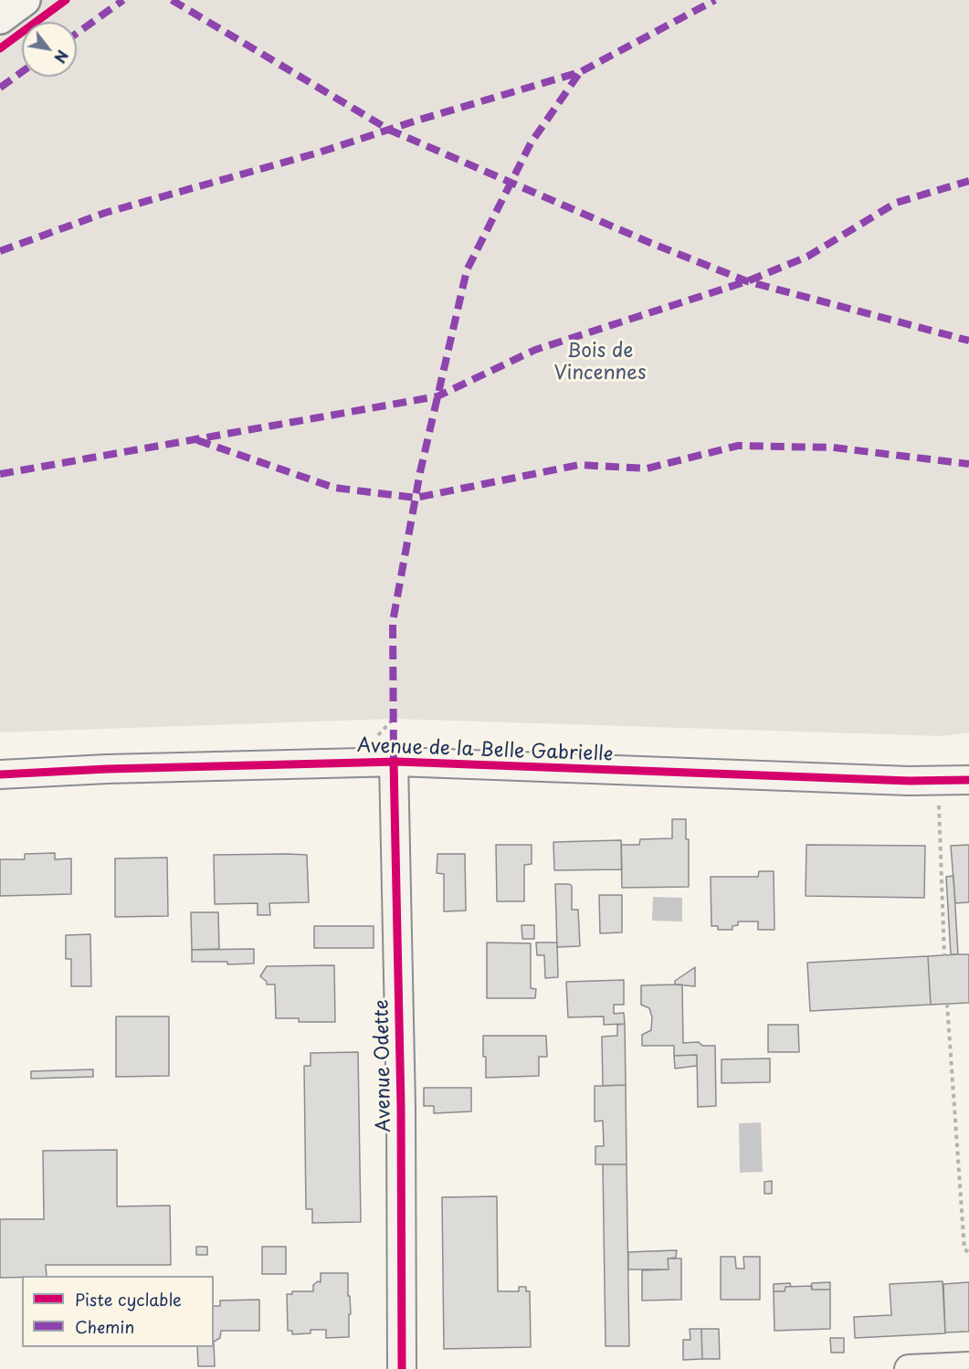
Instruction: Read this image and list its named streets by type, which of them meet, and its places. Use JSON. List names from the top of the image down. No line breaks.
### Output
{"streets":{"street":["Avenue de la Belle Gabrielle","Avenue Odette"]},"crossings":[["Avenue de la Belle Gabrielle","Avenue Odette"]],"parks":["Bois de Vincennes"],"legend":["Piste cyclable","Chemin"],"north":"bottom right"}
